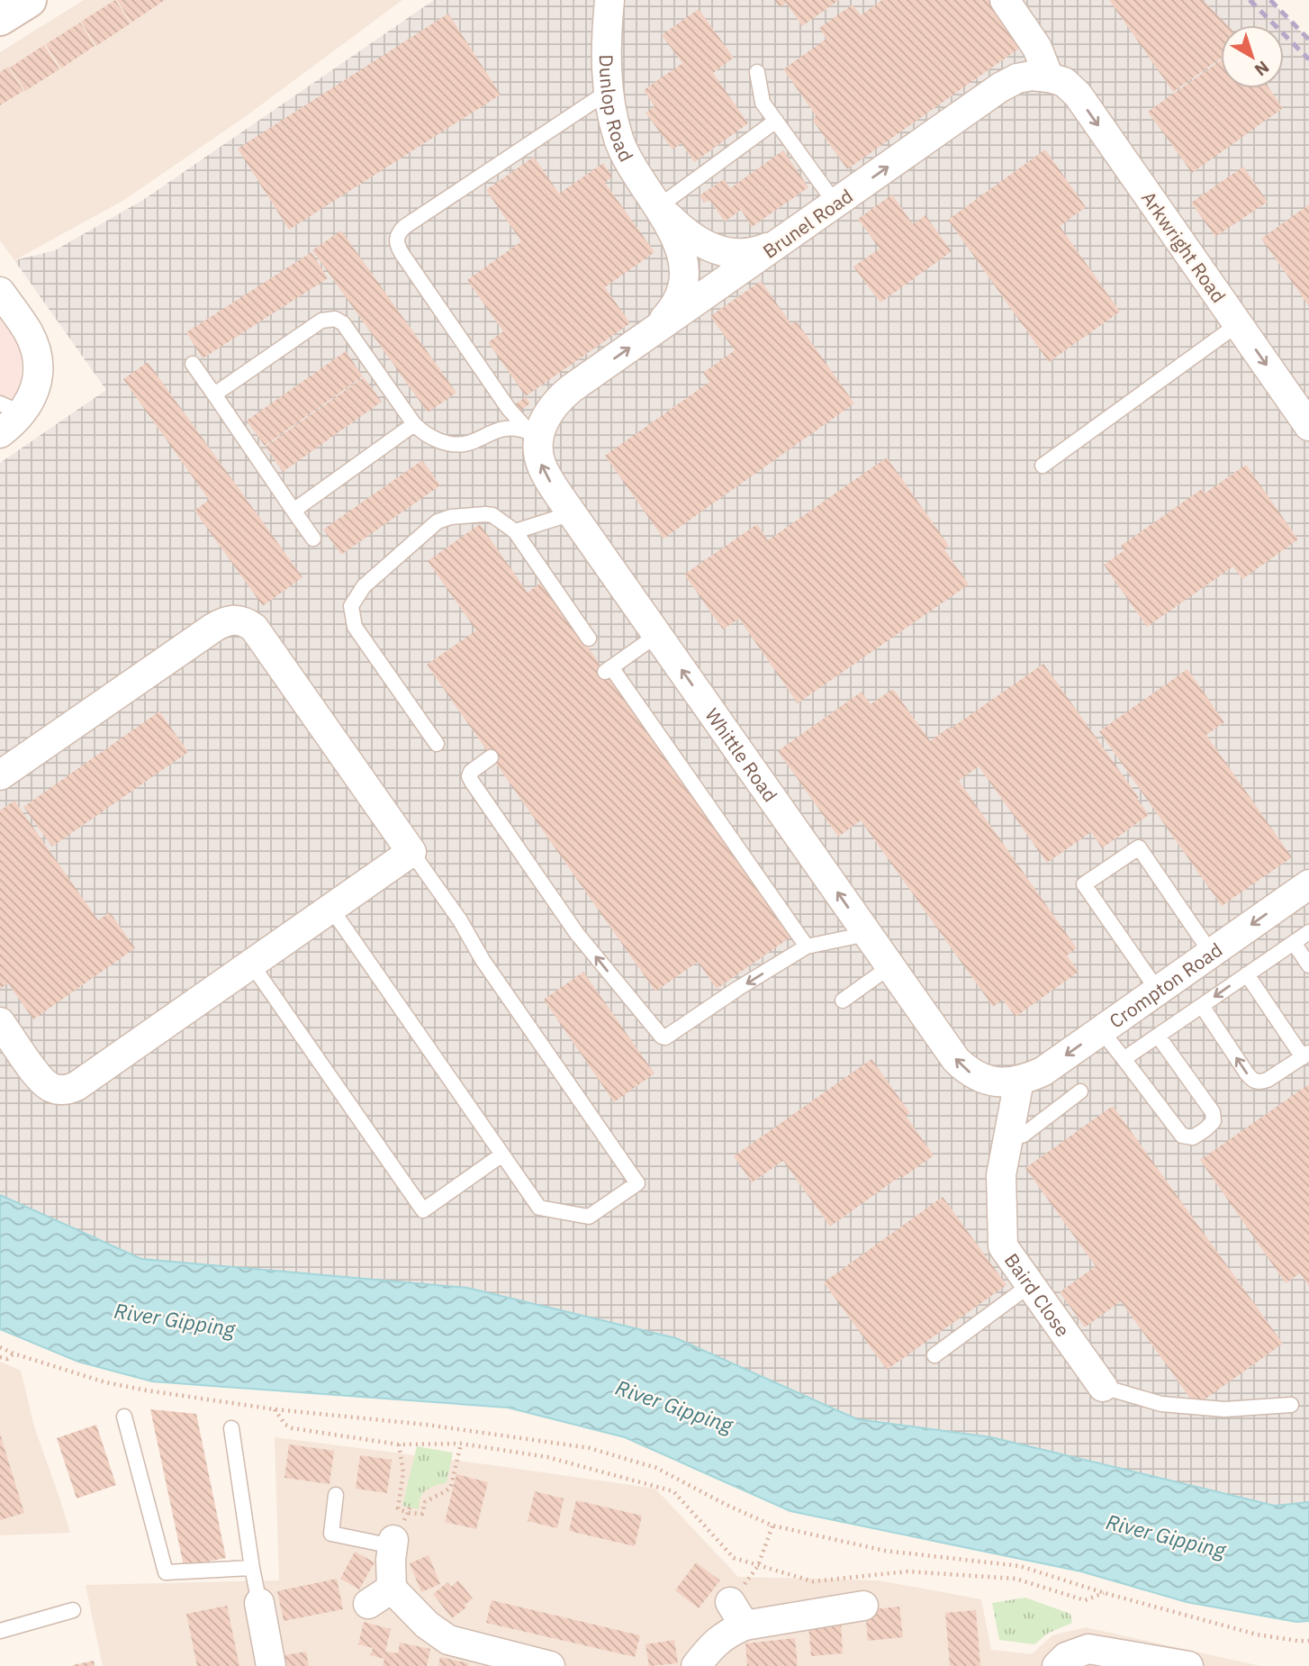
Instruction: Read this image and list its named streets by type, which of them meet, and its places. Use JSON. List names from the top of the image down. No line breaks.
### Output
{"streets":{"street":["Dunlop Road","Brunel Road","Arkwright Road","Whittle Road","Crompton Road","Baird Close"]},"crossings":[["Dunlop Road","Brunel Road"],["Brunel Road","Arkwright Road"],["Brunel Road","Whittle Road"],["Whittle Road","Crompton Road"],["Whittle Road","Baird Close"],["Crompton Road","Baird Close"]],"one_way":["Brunel Road","Arkwright Road","Whittle Road","Crompton Road"],"water":["River Gipping"],"north":"bottom right"}
